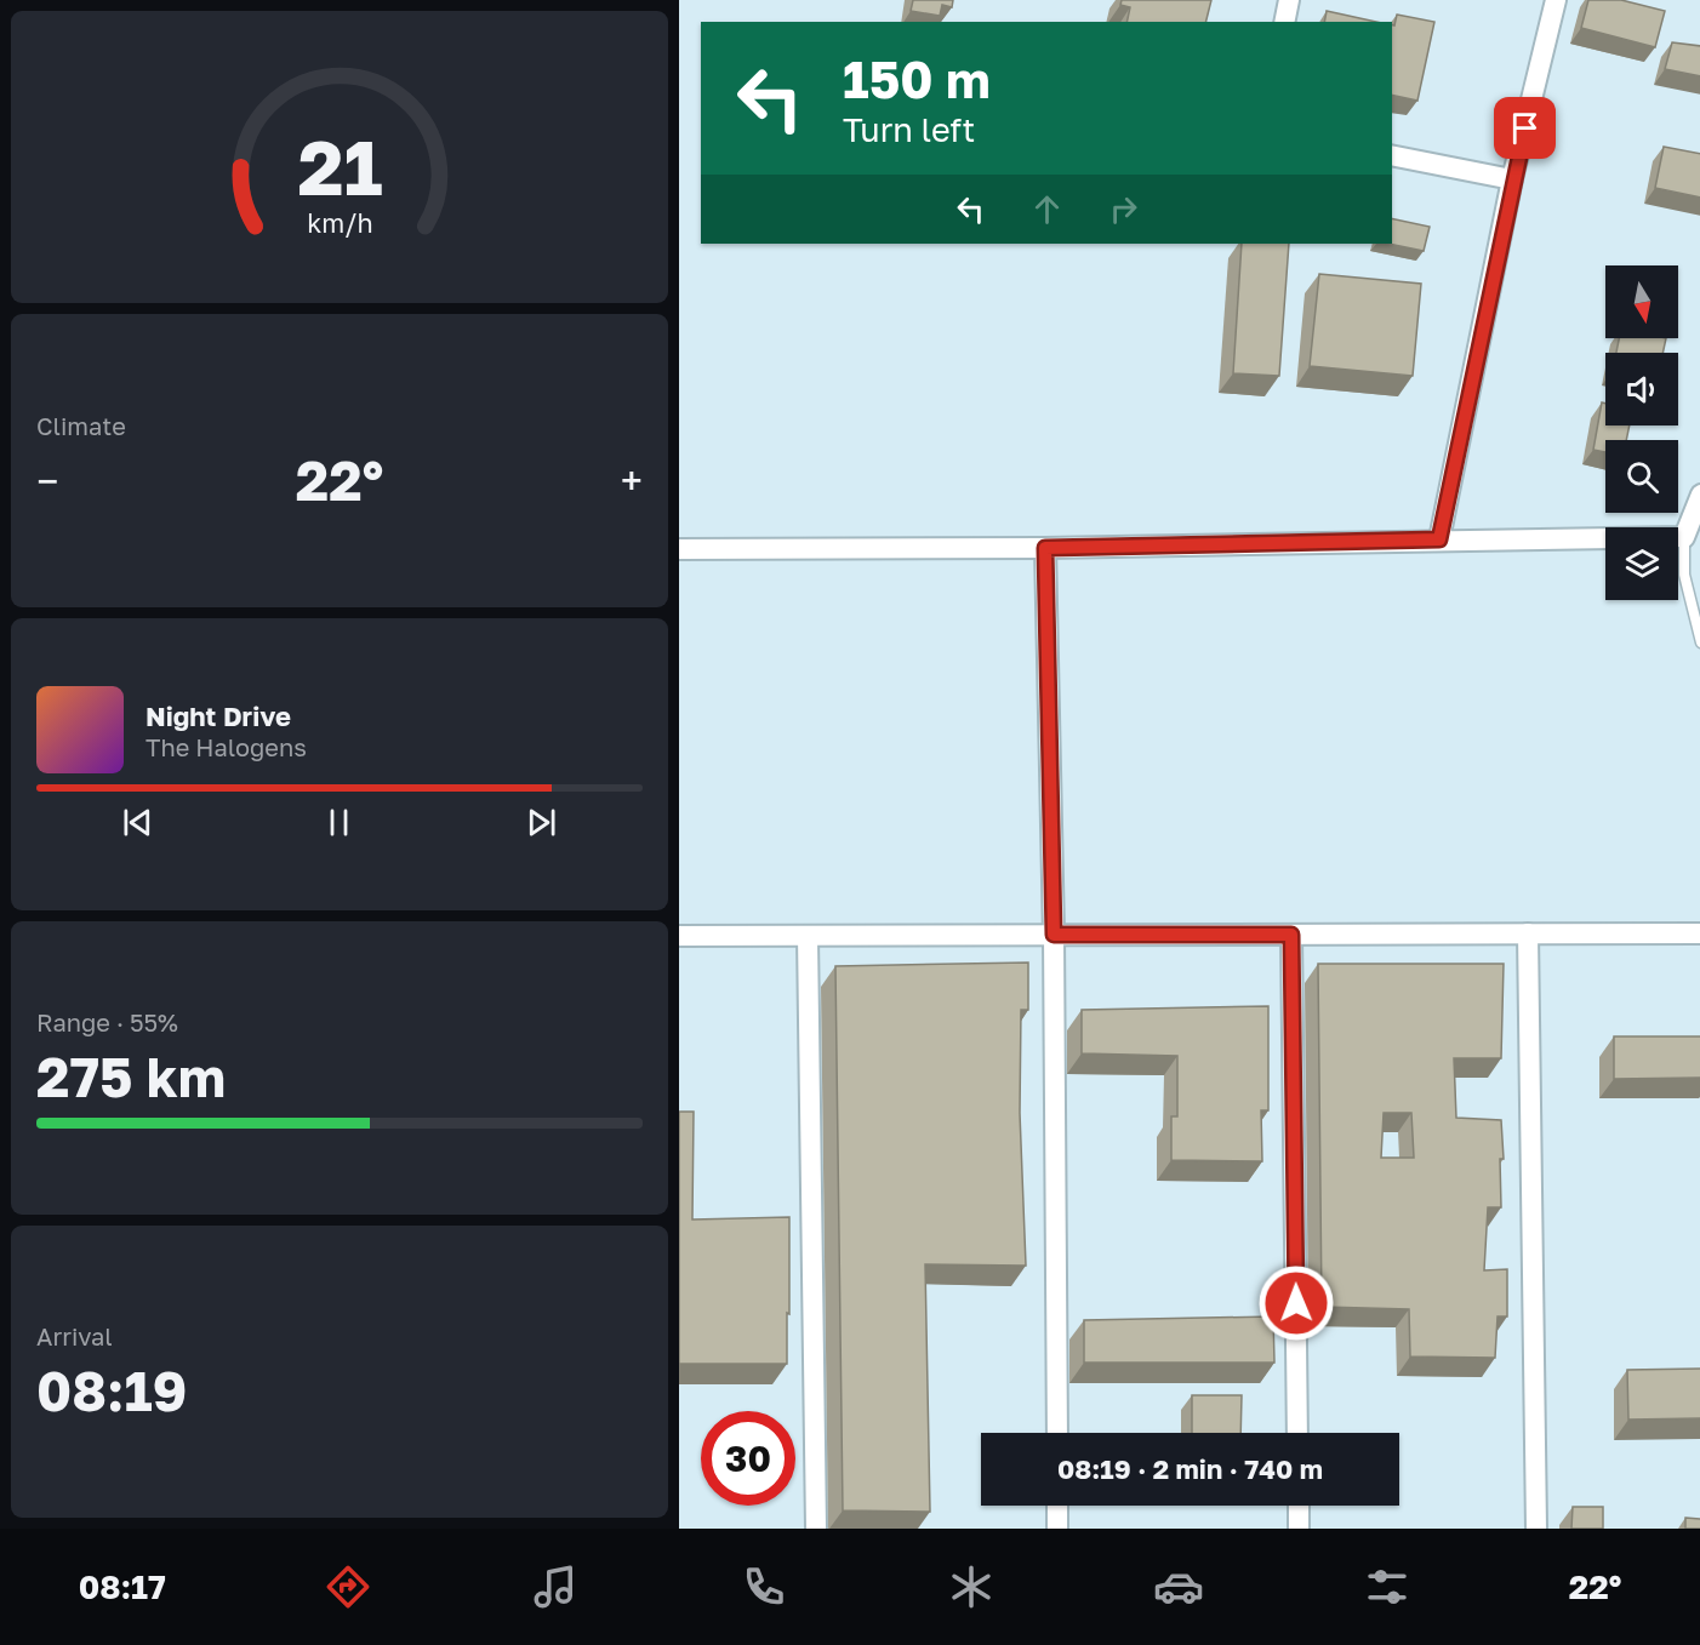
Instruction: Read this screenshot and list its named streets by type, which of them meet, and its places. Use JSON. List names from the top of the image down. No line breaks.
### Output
{"north":"bottom","page":{"turn":["150 m","Turn left"],"tile":["Climate",["Range · 55%","275 km"],["Arrival","08:19"]],"heat":["−","22°","+"],"song":["Night Drive","The Halogens"],"limit":"30","trip":"08:19 · 2 min · 740 m","tabs":["08:17","22°"],"gauge":["21","km/h"]}}
